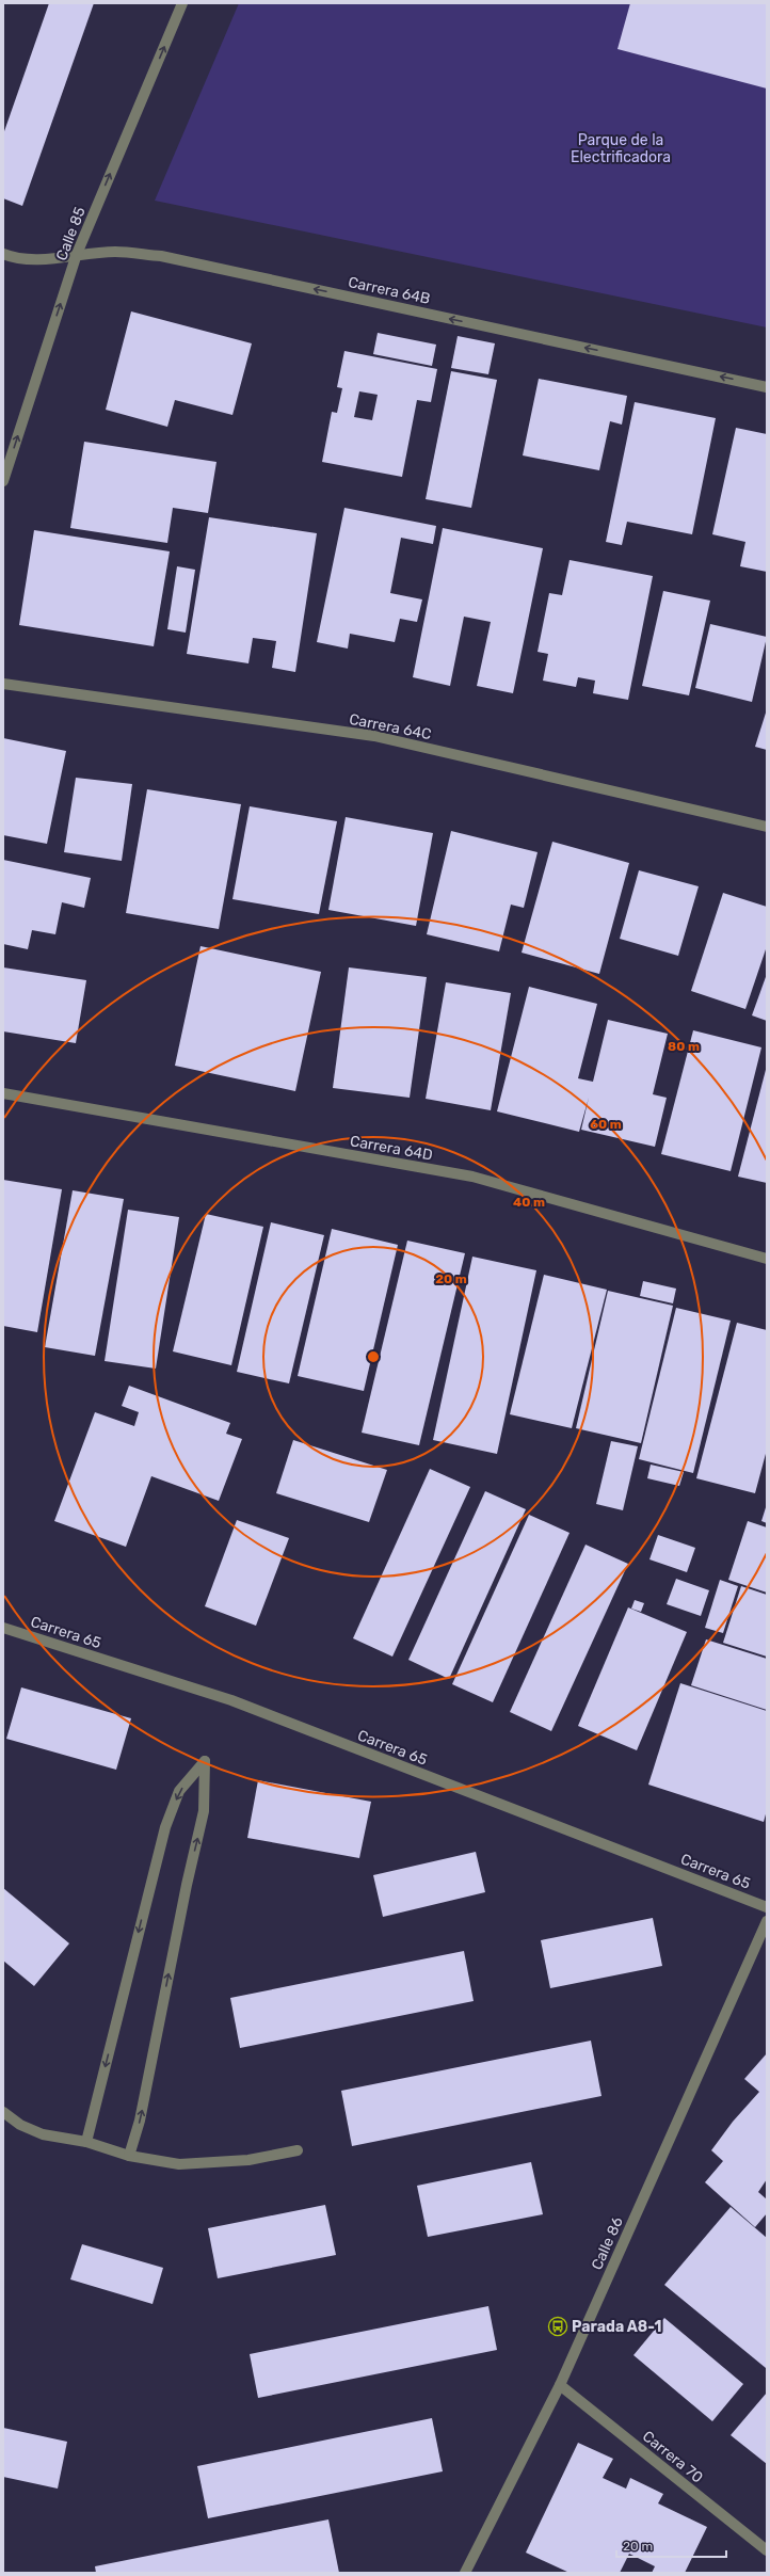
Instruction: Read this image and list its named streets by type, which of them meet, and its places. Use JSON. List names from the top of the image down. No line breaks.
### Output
{"streets":{"street":["Calle 85","Carrera 64B","Carrera 64C","Carrera 64D","Carrera 65","Calle 86","Carrera 70"]},"crossings":[["Calle 85","Carrera 64B"],["Calle 86","Carrera 70"]],"one_way":["Calle 85","Carrera 64B"],"parks":["Parque de la Electrificadora"],"places":{"bus stop":["Parada A8-1"]},"scale_bar":"20 m","rings":["80 m","60 m","40 m","20 m"]}
